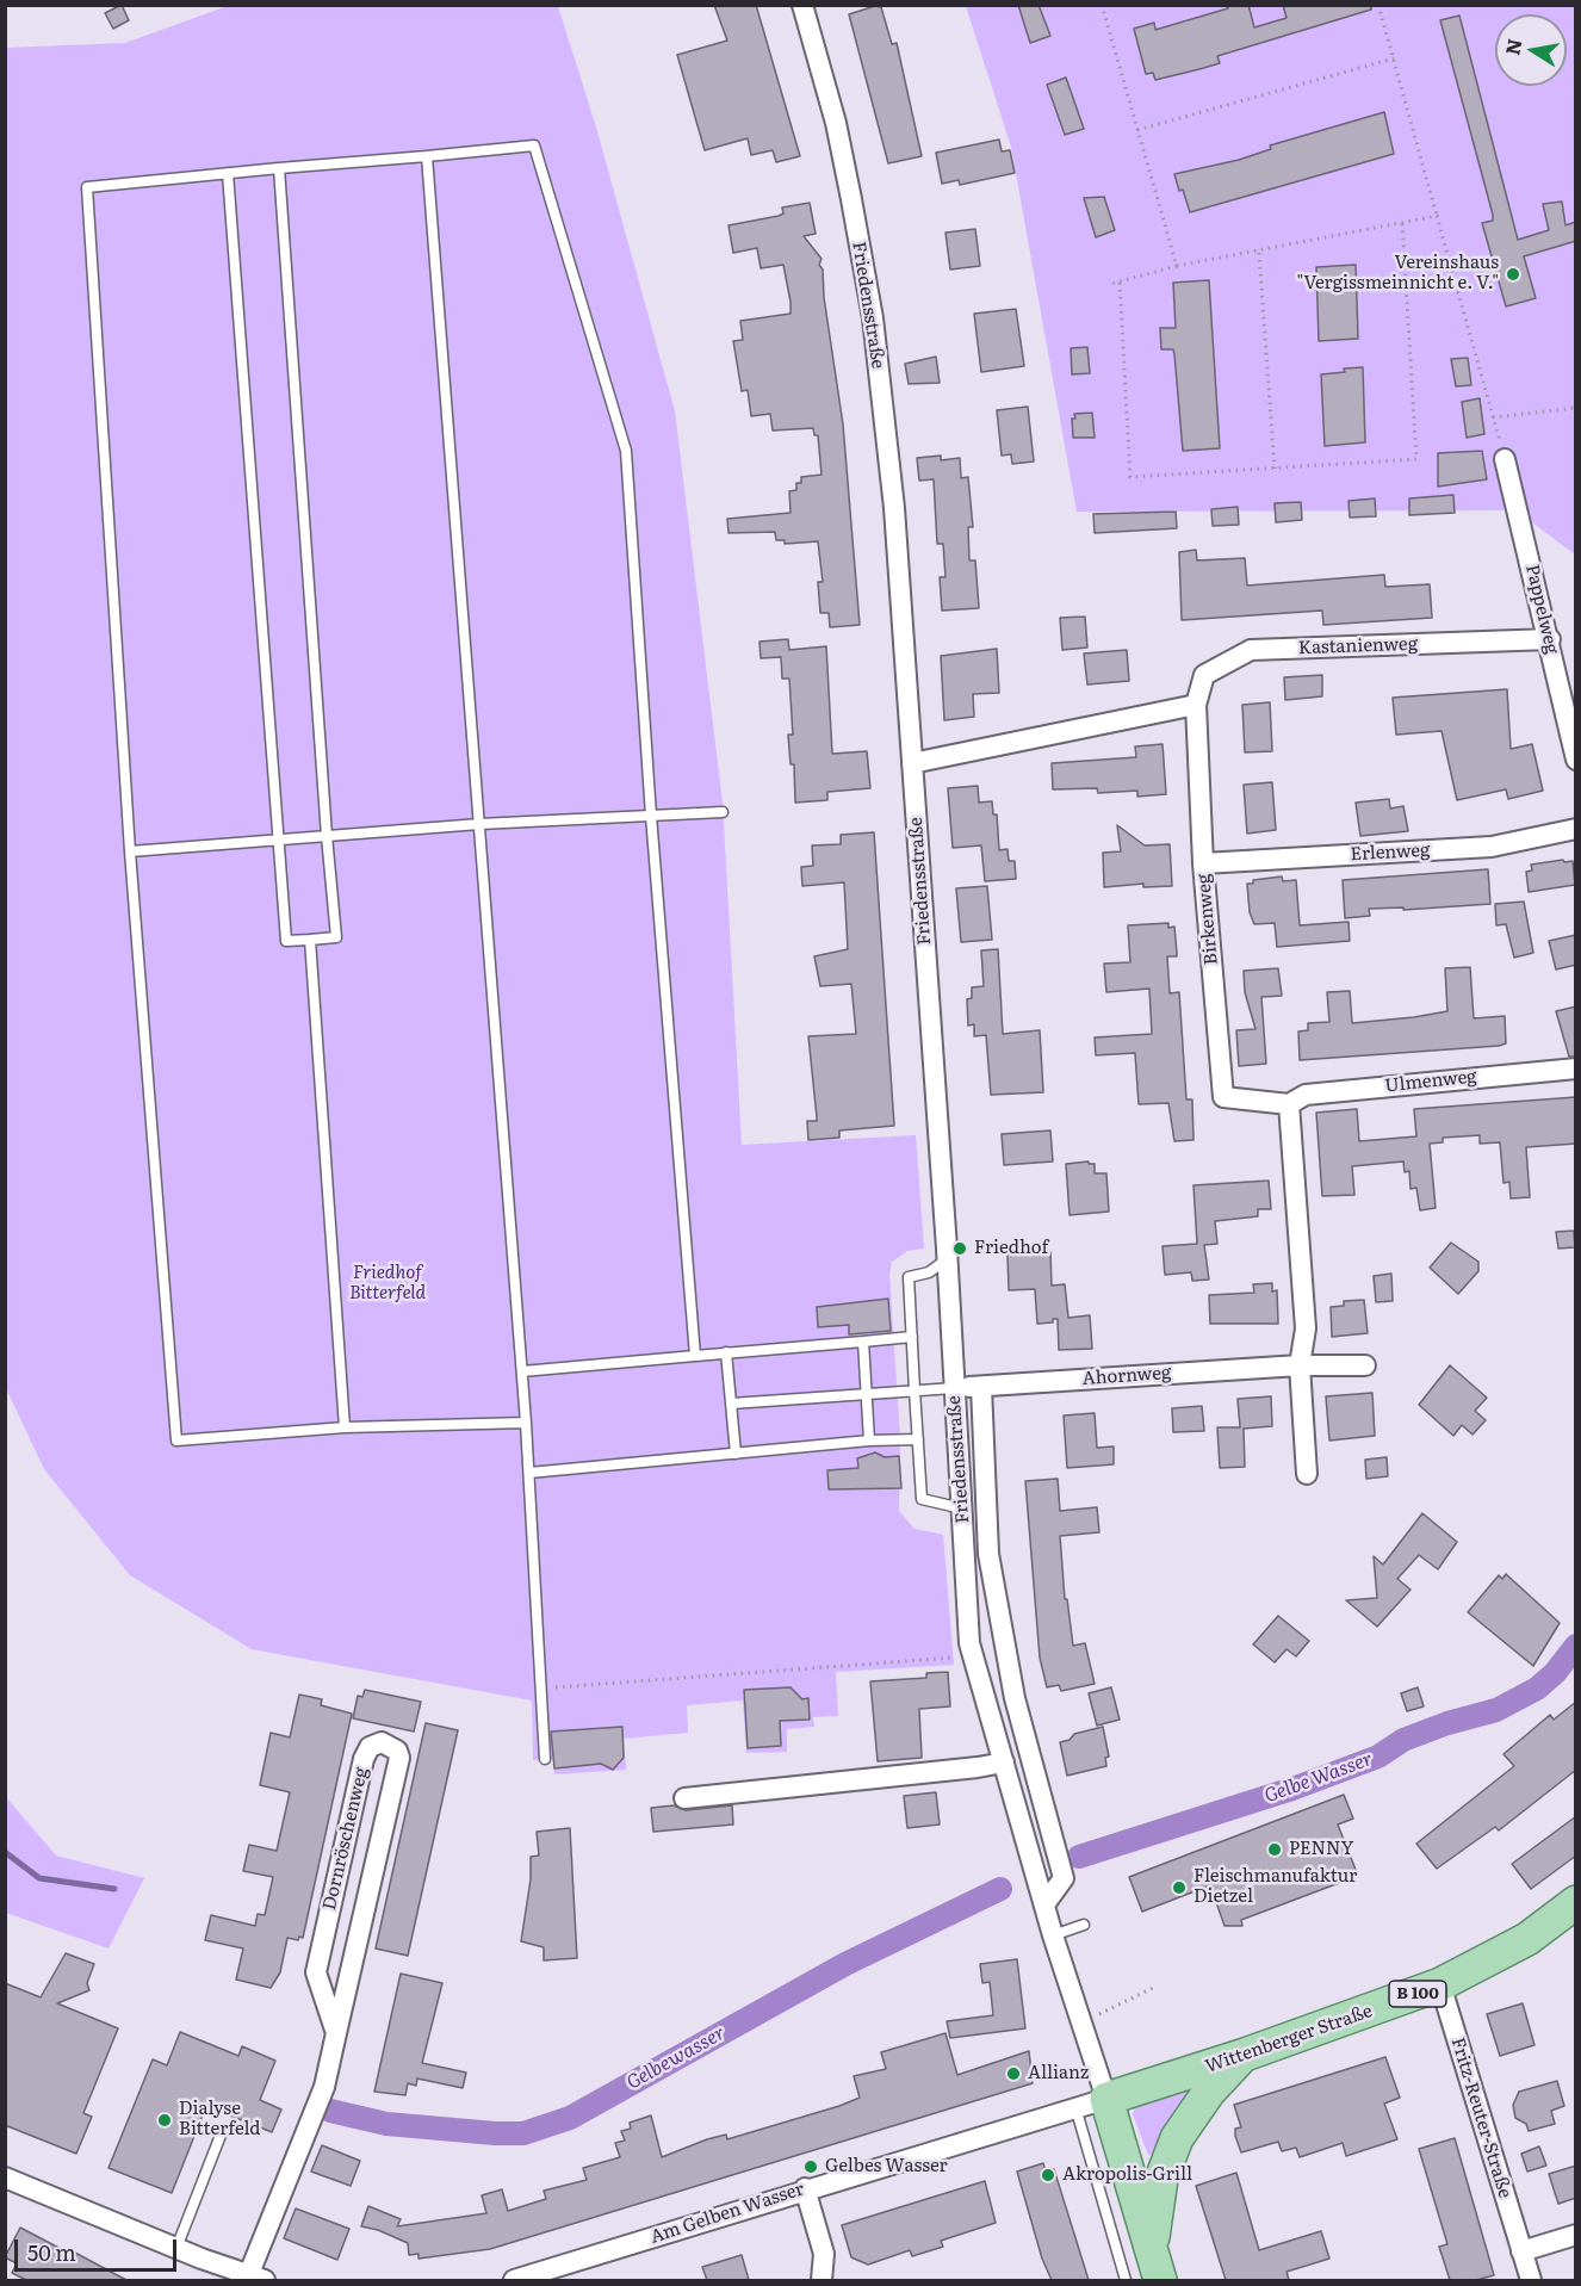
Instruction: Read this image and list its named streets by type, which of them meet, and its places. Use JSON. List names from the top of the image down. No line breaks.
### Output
{"streets":{"main road":["Friedensstraße","B 100","Wittenberger Straße"],"street":["Pappelweg","Kastanienweg","Erlenweg","Birkenweg","Ulmenweg","Ahornweg","Dornröschenweg","Fritz-Reuter-Straße","Am Gelben Wasser"]},"crossings":[["Friedensstraße","Ahornweg"],["Friedensstraße","B 100"],["Friedensstraße","Wittenberger Straße"],["Friedensstraße","Am Gelben Wasser"],["Pappelweg","Kastanienweg"],["Kastanienweg","Birkenweg"],["Erlenweg","Birkenweg"],["Birkenweg","Ulmenweg"],["B 100","Wittenberger Straße"],["Wittenberger Straße","Fritz-Reuter-Straße"],["Wittenberger Straße","Am Gelben Wasser"]],"water":["Gelbe Wasser","Gelbewasser"],"parks":["Friedhof Bitterfeld"],"places":["Vereinshaus \"Vergissmeinnicht e. V.\"","Friedhof","PENNY","Fleischmanufaktur Dietzel","Allianz","Dialyse Bitterfeld","Gelbes Wasser","Akropolis-Grill"],"scale_bar":"50 m","north":"left"}
